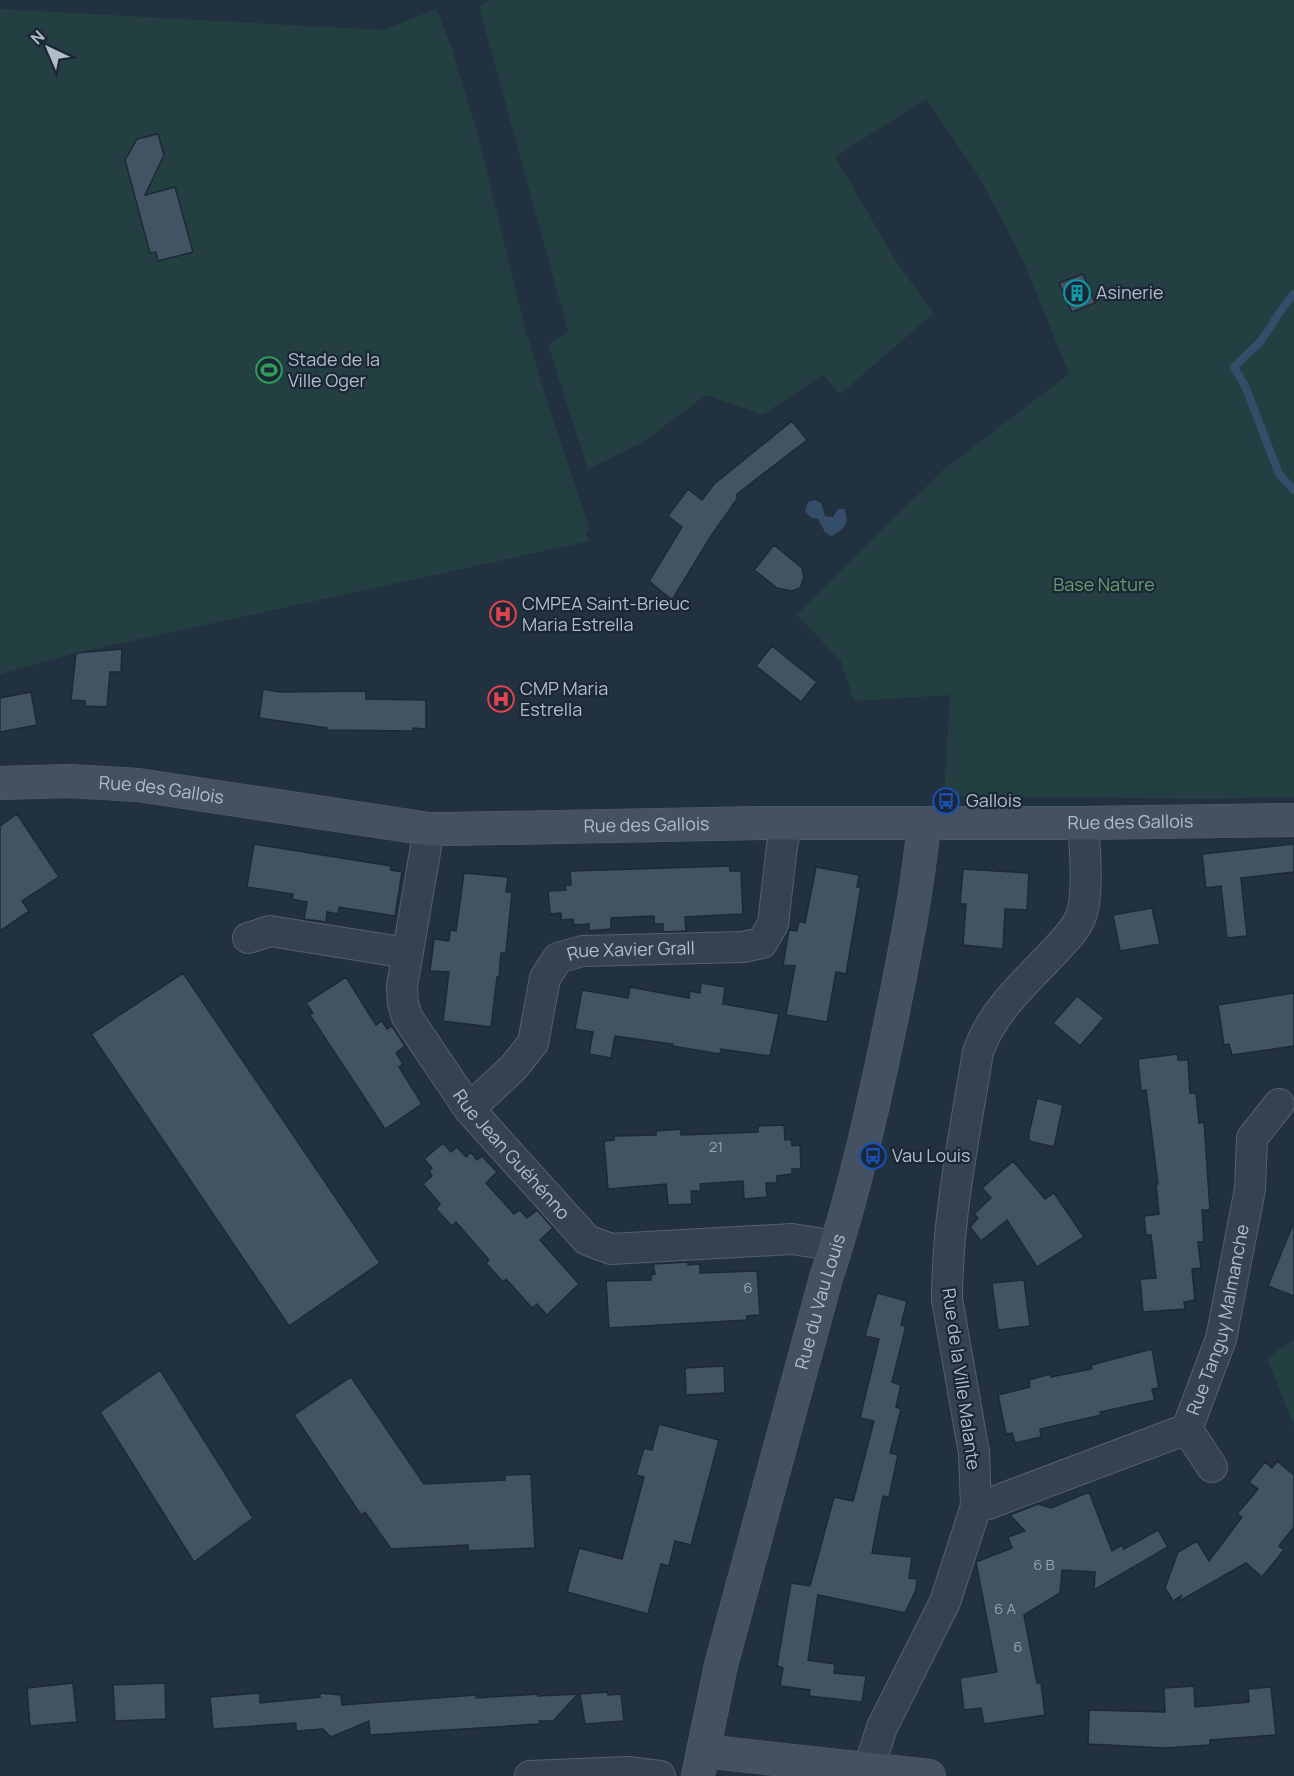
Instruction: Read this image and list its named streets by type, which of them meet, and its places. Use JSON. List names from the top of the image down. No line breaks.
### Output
{"streets":{"main road":["Rue des Gallois","Rue du Vau Louis"],"street":["Rue Xavier Grall","Rue Jean Guéhénno","Rue Tanguy Malmanche","Rue de la Ville Malante"]},"crossings":[["Rue des Gallois","Rue Xavier Grall"],["Rue des Gallois","Rue Jean Guéhénno"],["Rue des Gallois","Rue du Vau Louis"],["Rue des Gallois","Rue de la Ville Malante"],["Rue Xavier Grall","Rue Jean Guéhénno"],["Rue Jean Guéhénno","Rue du Vau Louis"],["Rue Tanguy Malmanche","Rue de la Ville Malante"]],"parks":["Base Nature"],"places":{"building":["Asinerie"],"sports":["Stade de la Ville Oger"],"hospital":["CMPEA Saint-Brieuc Maria Estrella","CMP Maria Estrella"],"bus stop":["Gallois","Vau Louis"]},"house_numbers":["21","6","6 B","6 A","6"],"north":"top left"}
